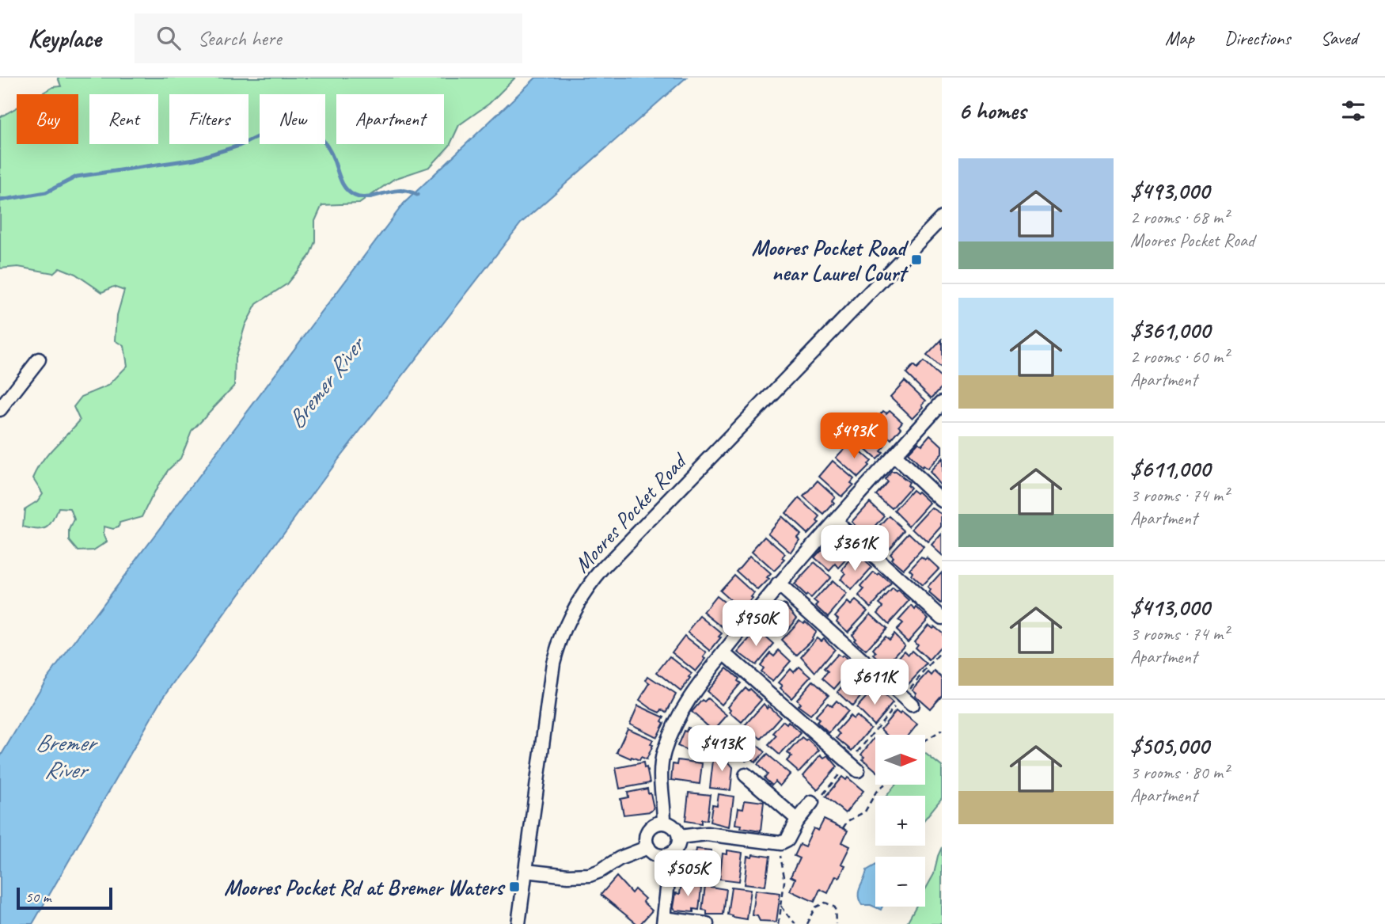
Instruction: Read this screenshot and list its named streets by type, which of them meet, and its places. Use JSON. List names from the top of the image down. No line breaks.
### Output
{"streets":{"street":["Moores Pocket Road"]},"water":["Bremer River"],"places":{"transit":["Moores Pocket Road near Laurel Court","Moores Pocket Rd at Bremer Waters"]},"scale_bar":"50 m","north":"right","page":{"header":"Keyplace","search":"Search here","nav":["Map","Directions","Saved"],"heading":"6 homes","chip":["Buy","Rent","Filters","New","Apartment"],"list":[{"name":"$493,000","note":"2 rooms · 68 m² · Moores Pocket Road"},{"name":"$361,000","note":"2 rooms · 60 m² · Apartment"},{"name":"$611,000","note":"3 rooms · 74 m² · Apartment"},{"name":"$413,000","note":"3 rooms · 74 m² · Apartment"},{"name":"$505,000","note":"3 rooms · 80 m² · Apartment"}],"price":["$493K","$361K","$950K","$611K","$413K","$505K"],"map_buttons":["+","−"],"scale":"50 m"}}
